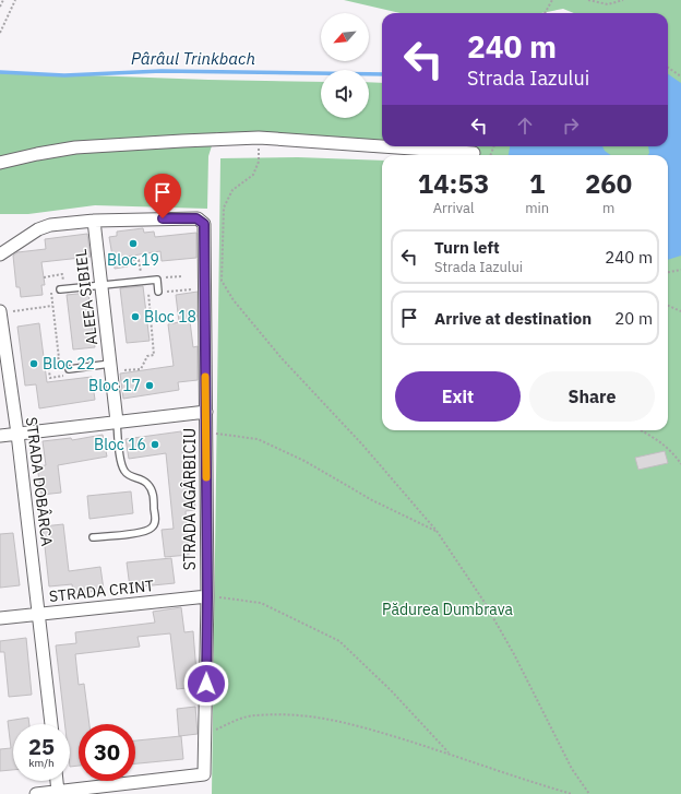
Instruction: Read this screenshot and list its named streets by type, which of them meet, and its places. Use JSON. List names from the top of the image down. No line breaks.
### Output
{"streets":{"street":["ALEEA SIBIEL","STRADA DOBÂRCA","STRADA AGÂRBICIU","STRADA CRINT"]},"crossings":[["ALEEA SIBIEL","STRADA AGÂRBICIU"],["STRADA DOBÂRCA","STRADA CRINT"],["STRADA AGÂRBICIU","STRADA CRINT"]],"water":["Pârâul Trinkbach"],"parks":["Pădurea Dumbrava"],"places":["Bloc 19","Bloc 18","Bloc 22","Bloc 17","Bloc 16"],"north":"bottom left","page":{"turn":["240 m","Strada Iazului"],"eta":["14:53","Arrival","1","min","260","m"],"list":[{"name":"Turn left","note":"Strada Iazului","value":"240 m"},{"name":"Arrive at destination","value":"20 m"}],"buttons":["Exit","Share"],"speed":"25 km/h","limit":"30"}}
